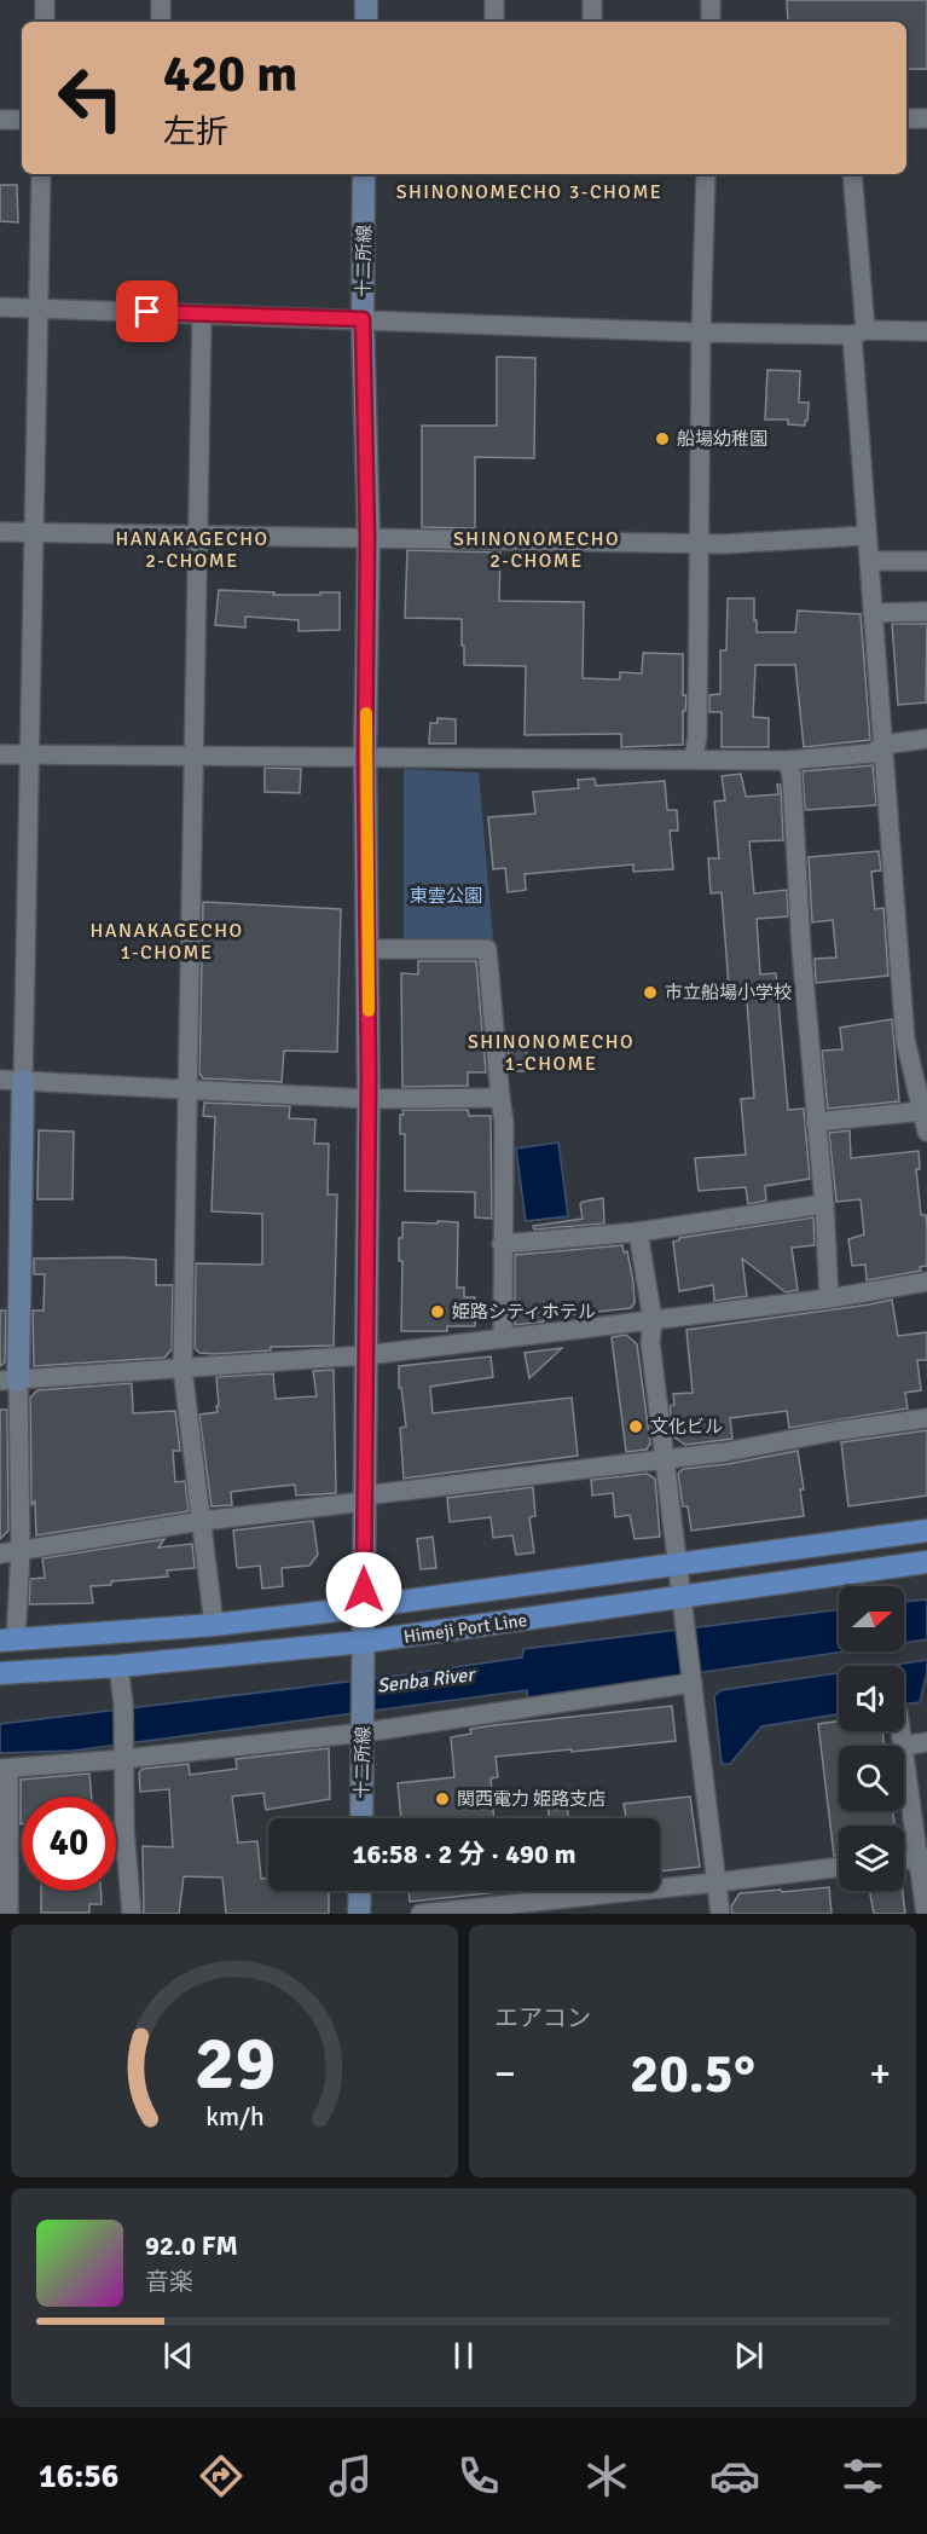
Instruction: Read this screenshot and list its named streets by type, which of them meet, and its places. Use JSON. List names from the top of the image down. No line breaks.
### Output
{"streets":{"main road":["Himeji Port Line"],"street":["十二所線"]},"crossings":[["十二所線","Himeji Port Line"]],"districts":["SHINONOMECHO 3-CHOME","HANAKAGECHO 2-CHOME","SHINONOMECHO 2-CHOME","HANAKAGECHO 1-CHOME","SHINONOMECHO 1-CHOME"],"water":["Senba River"],"parks":["東雲公園"],"places":["船場幼稚園","市立船場小学校","姫路シティホテル","文化ビル","関西電力 姫路支店"],"north":"right","page":{"turn":["420 m","左折"],"limit":"40","trip":"16:58 · 2 分 · 490 m","tile":"エアコン","heat":["−","20.5°","+"],"song":["92.0 FM","音楽"],"tabs":"16:56","gauge":["29","km/h"]}}
